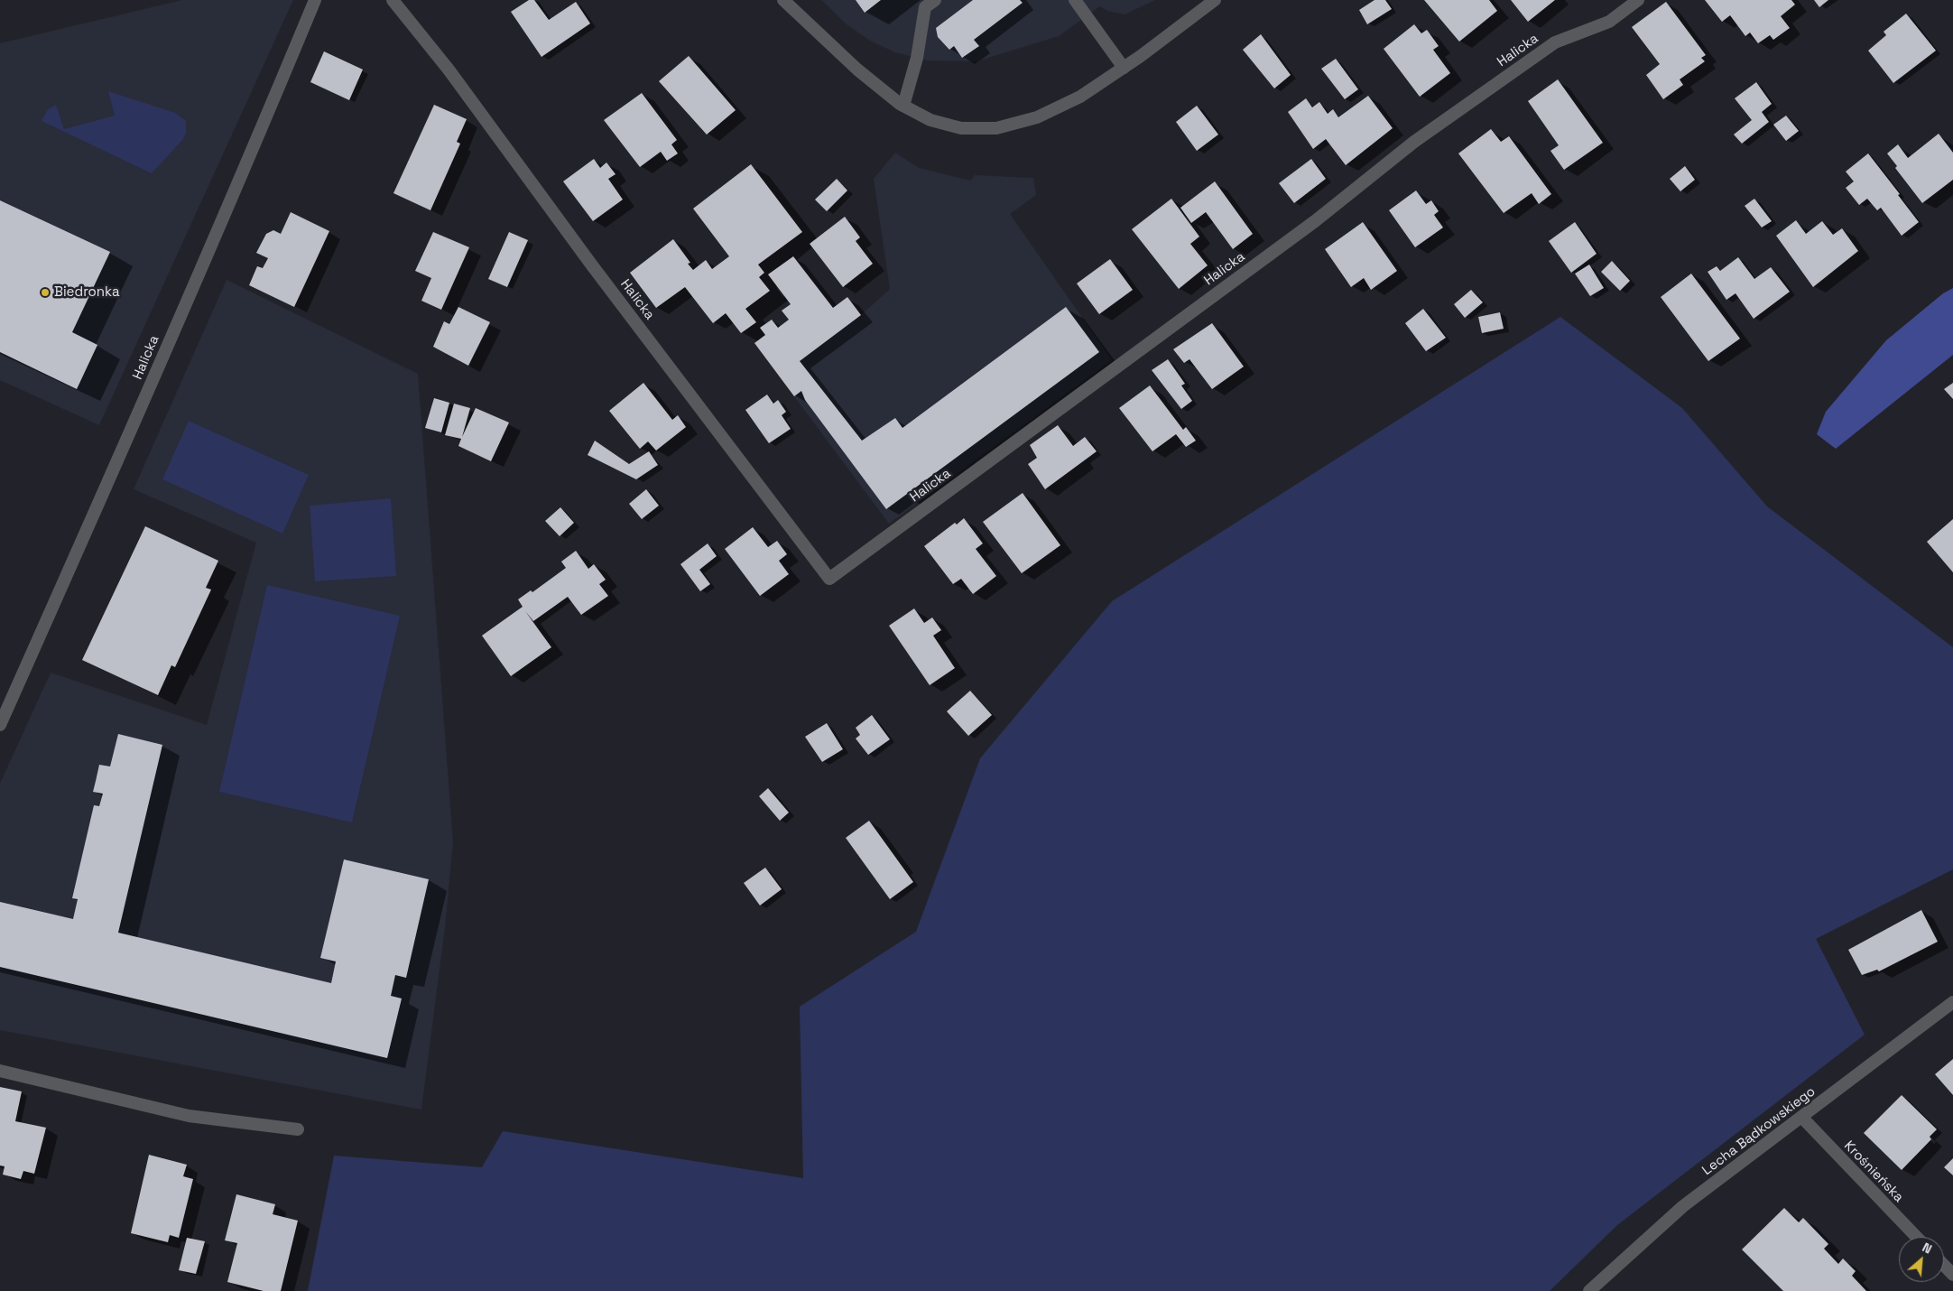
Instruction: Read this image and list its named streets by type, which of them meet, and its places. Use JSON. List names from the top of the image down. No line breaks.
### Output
{"streets":{"street":["Halicka","Lecha Bądkowskiego","Krośnieńska"]},"crossings":[["Lecha Bądkowskiego","Krośnieńska"]],"places":["Biedronka"],"north":"top right"}
